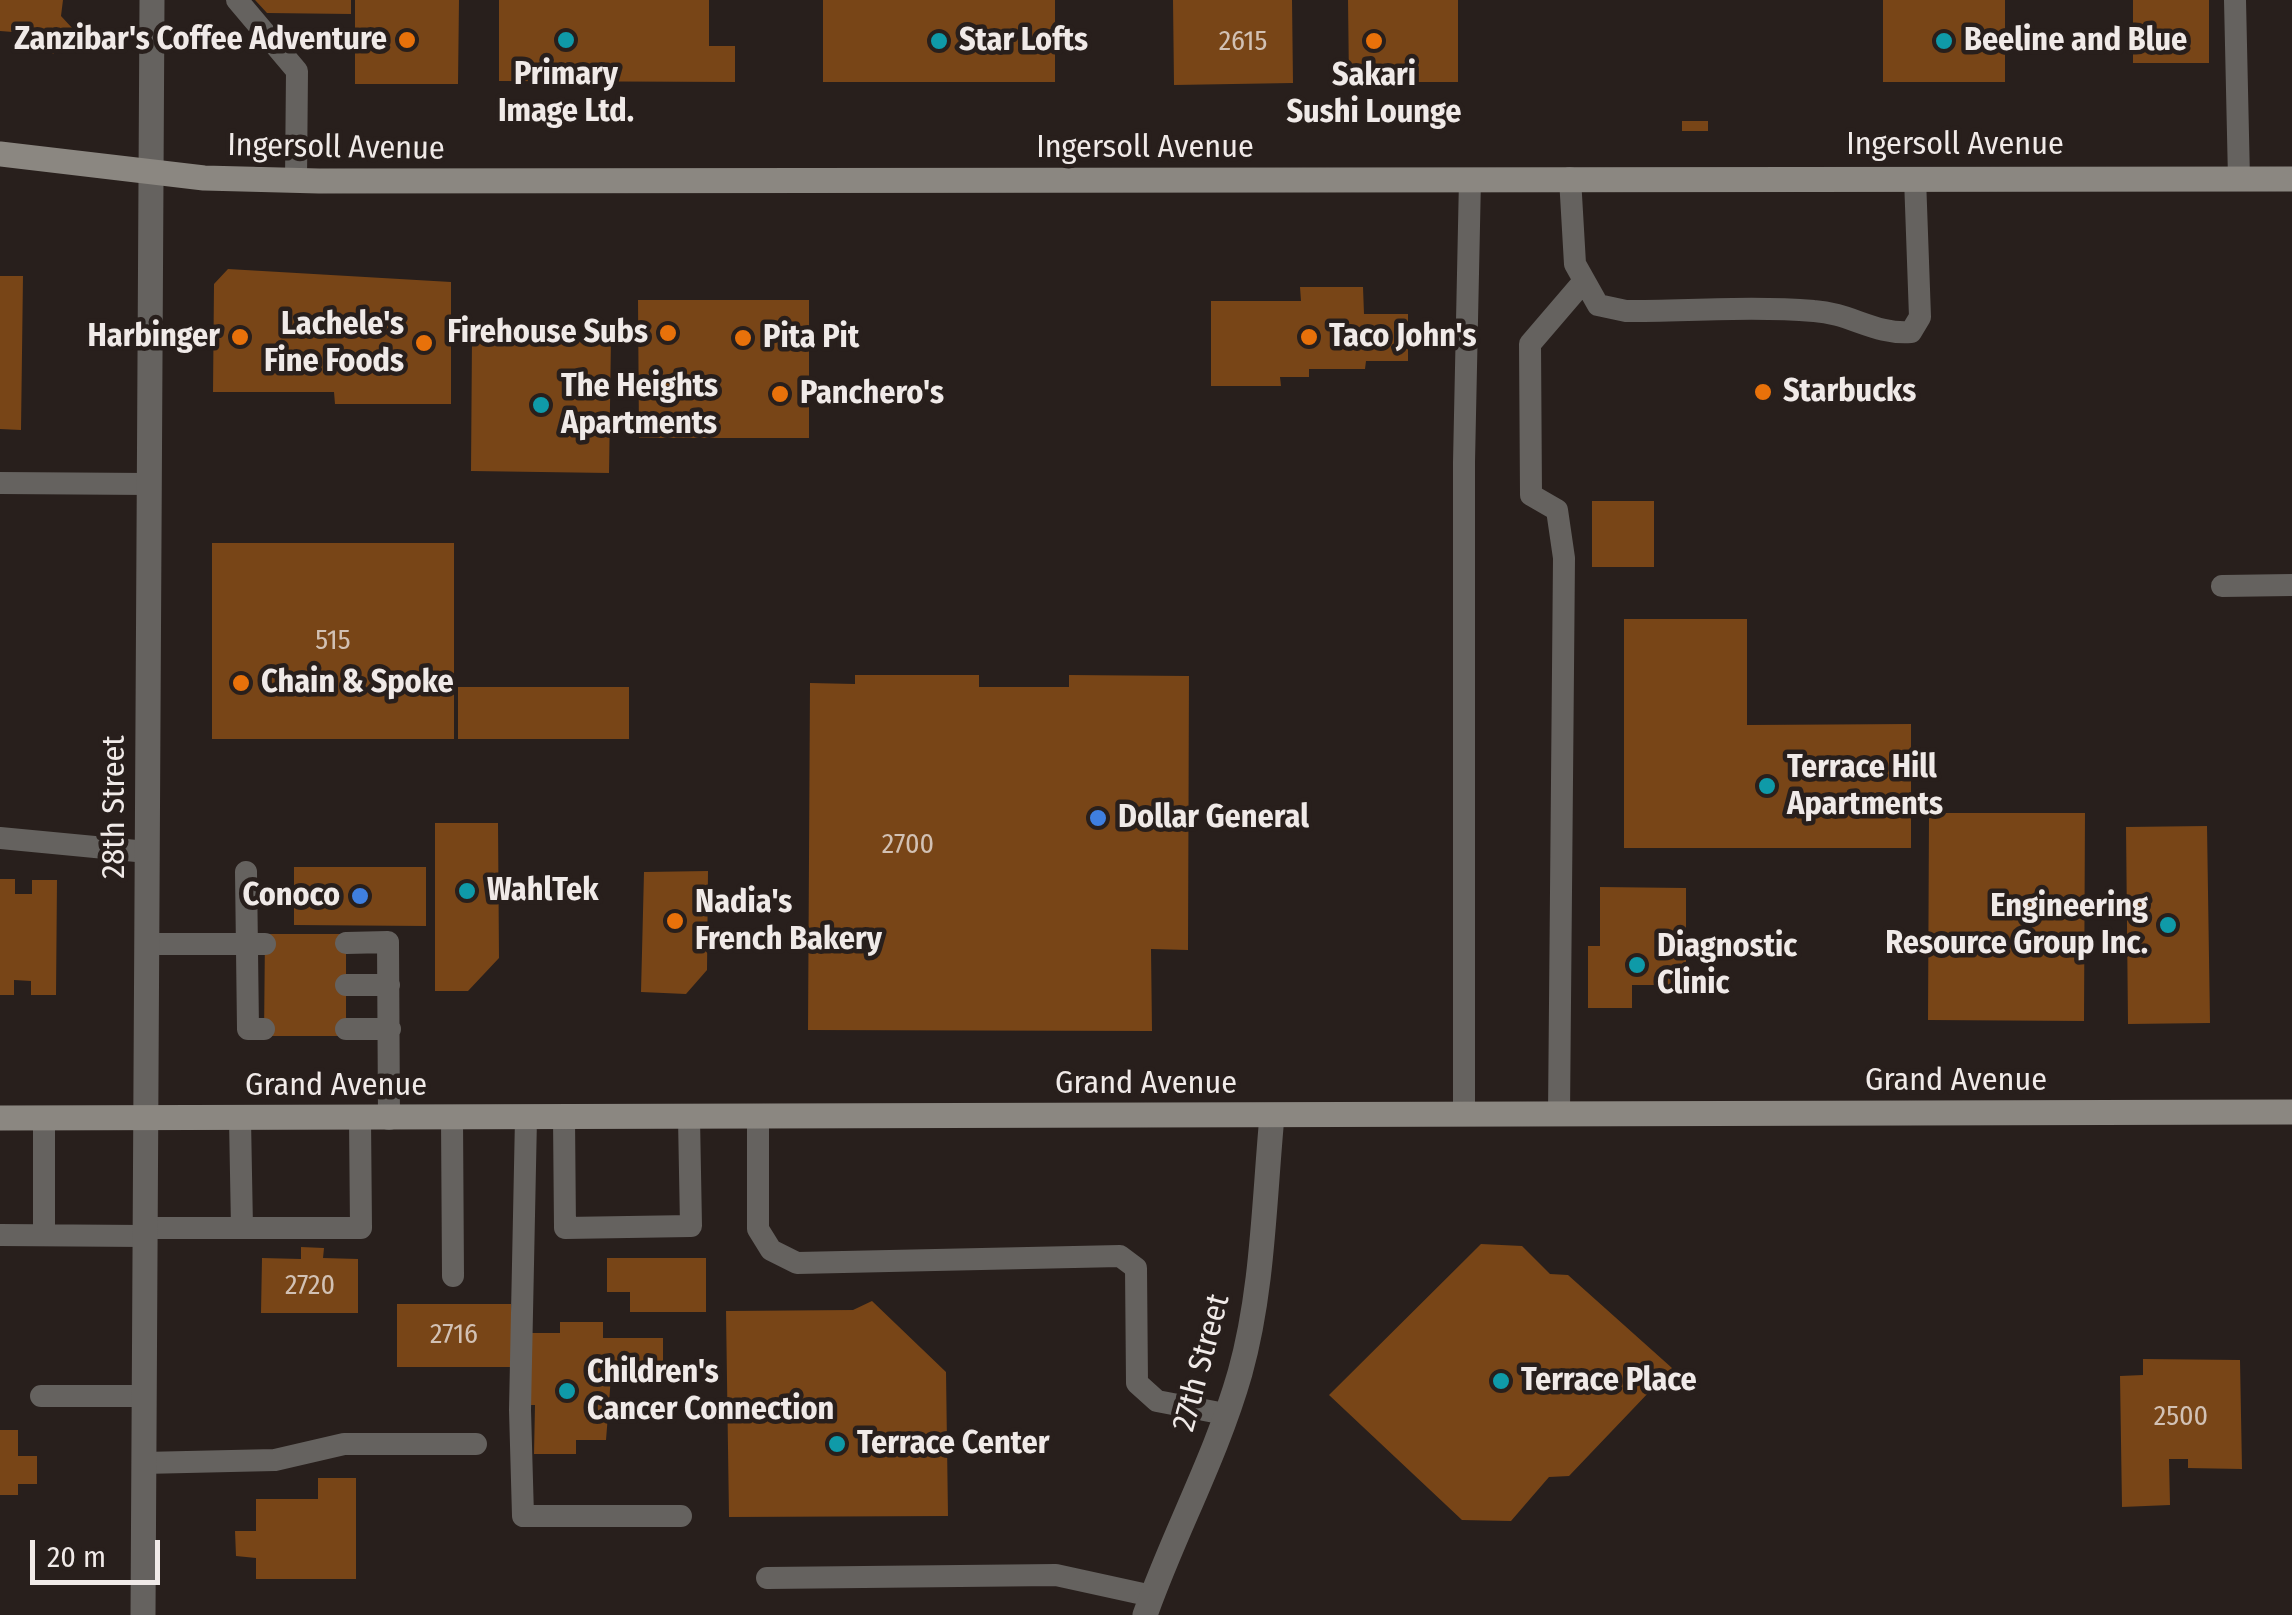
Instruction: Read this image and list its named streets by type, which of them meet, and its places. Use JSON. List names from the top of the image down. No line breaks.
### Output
{"streets":{"main road":["Ingersoll Avenue","Grand Avenue"],"street":["28th Street","27th Street"]},"crossings":[["Ingersoll Avenue","28th Street"],["28th Street","Grand Avenue"],["Grand Avenue","27th Street"]],"places":["Zanzibar's Coffee Adventure","Primary Image Ltd.","Star Lofts","Sakari Sushi Lounge","Beeline and Blue","Firehouse Subs","Harbinger","Taco John's","Pita Pit","Lachele's Fine Foods","Starbucks","Panchero's","The Heights Apartments","Chain & Spoke","Terrace Hill Apartments","Dollar General","WahlTek","Conoco","Nadia's French Bakery","Engineering Resource Group Inc.","Diagnostic Clinic","Terrace Place","Children's Cancer Connection","Terrace Center"],"house_numbers":["2615","515","2700","2720","2716","2500"],"scale_bar":"20 m"}
